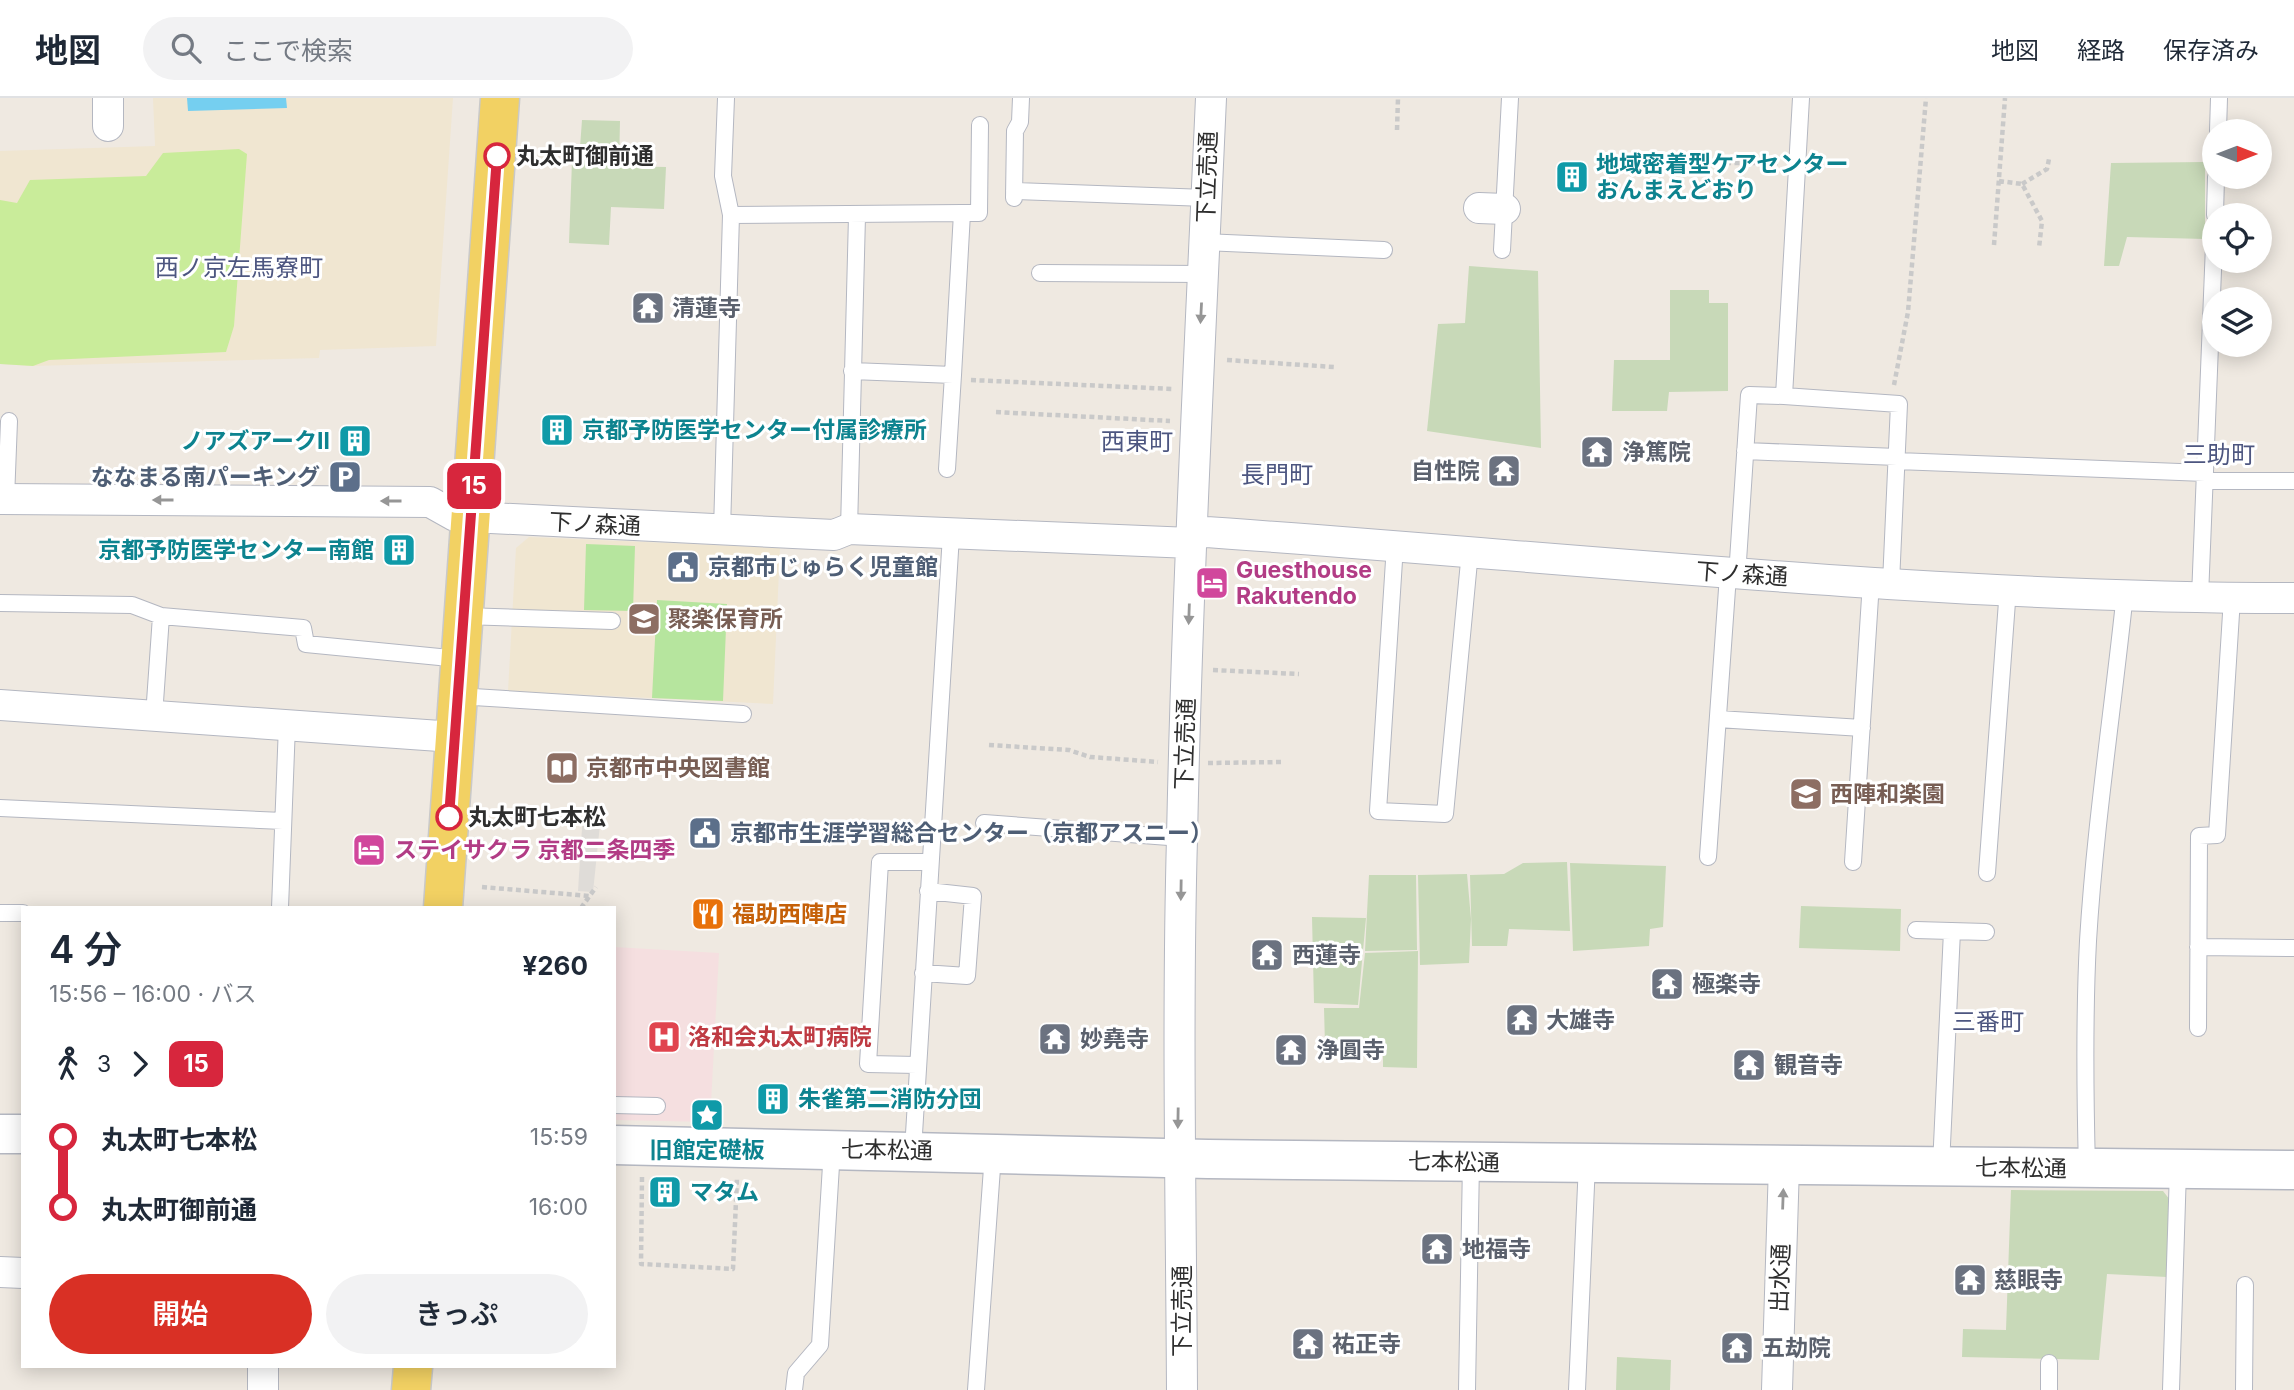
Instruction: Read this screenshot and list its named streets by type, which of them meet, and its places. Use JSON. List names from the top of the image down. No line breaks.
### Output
{"streets":{"street":["下立売通","下ノ森通","七本松通","出水通"]},"crossings":[["下立売通","下ノ森通"],["下立売通","七本松通"],["七本松通","出水通"]],"one_way":["下立売通","出水通"],"districts":["西ノ京左馬寮町","西東町","三助町","長門町","三番町"],"places":{"other":["丸太町御前通","丸太町七本松"],"building":["地域密着型ケアセンター おんまえどおり","京都予防医学センター付属診療所","ノアズアークⅡ","京都予防医学センター南館","朱雀第二消防分団","マタム"],"temple":["清蓮寺","浄篤院","自性院","西蓮寺","極楽寺","大雄寺","妙堯寺","浄圓寺","観音寺","地福寺","慈眼寺","祐正寺","五劫院"],"parking":["ななまる南パーキング"],"public building":["京都市じゅらく児童館","京都市生涯学習総合センター（京都アスニー）"],"hotel":["Guesthouse Rakutendo","ステイサクラ 京都二条四季"],"school or university":["聚楽保育所","西陣和楽園"],"library":["京都市中央図書館"],"restaurant":["福助西陣店"],"hospital":["洛和会丸太町病院"],"place":["旧館定礎板"]},"lines":["bus line 15"],"north":"right","page":{"header":"地図","search":"ここで検索","nav":["地図","経路","保存済み"],"on_map":"15","heading":["4 分","15:56 – 16:00 · バス","¥260"],"legs":["3","15"],"list":[{"name":"丸太町七本松","value":"15:59"},{"name":"丸太町御前通","value":"16:00"}],"buttons":["開始","きっぷ"]}}
